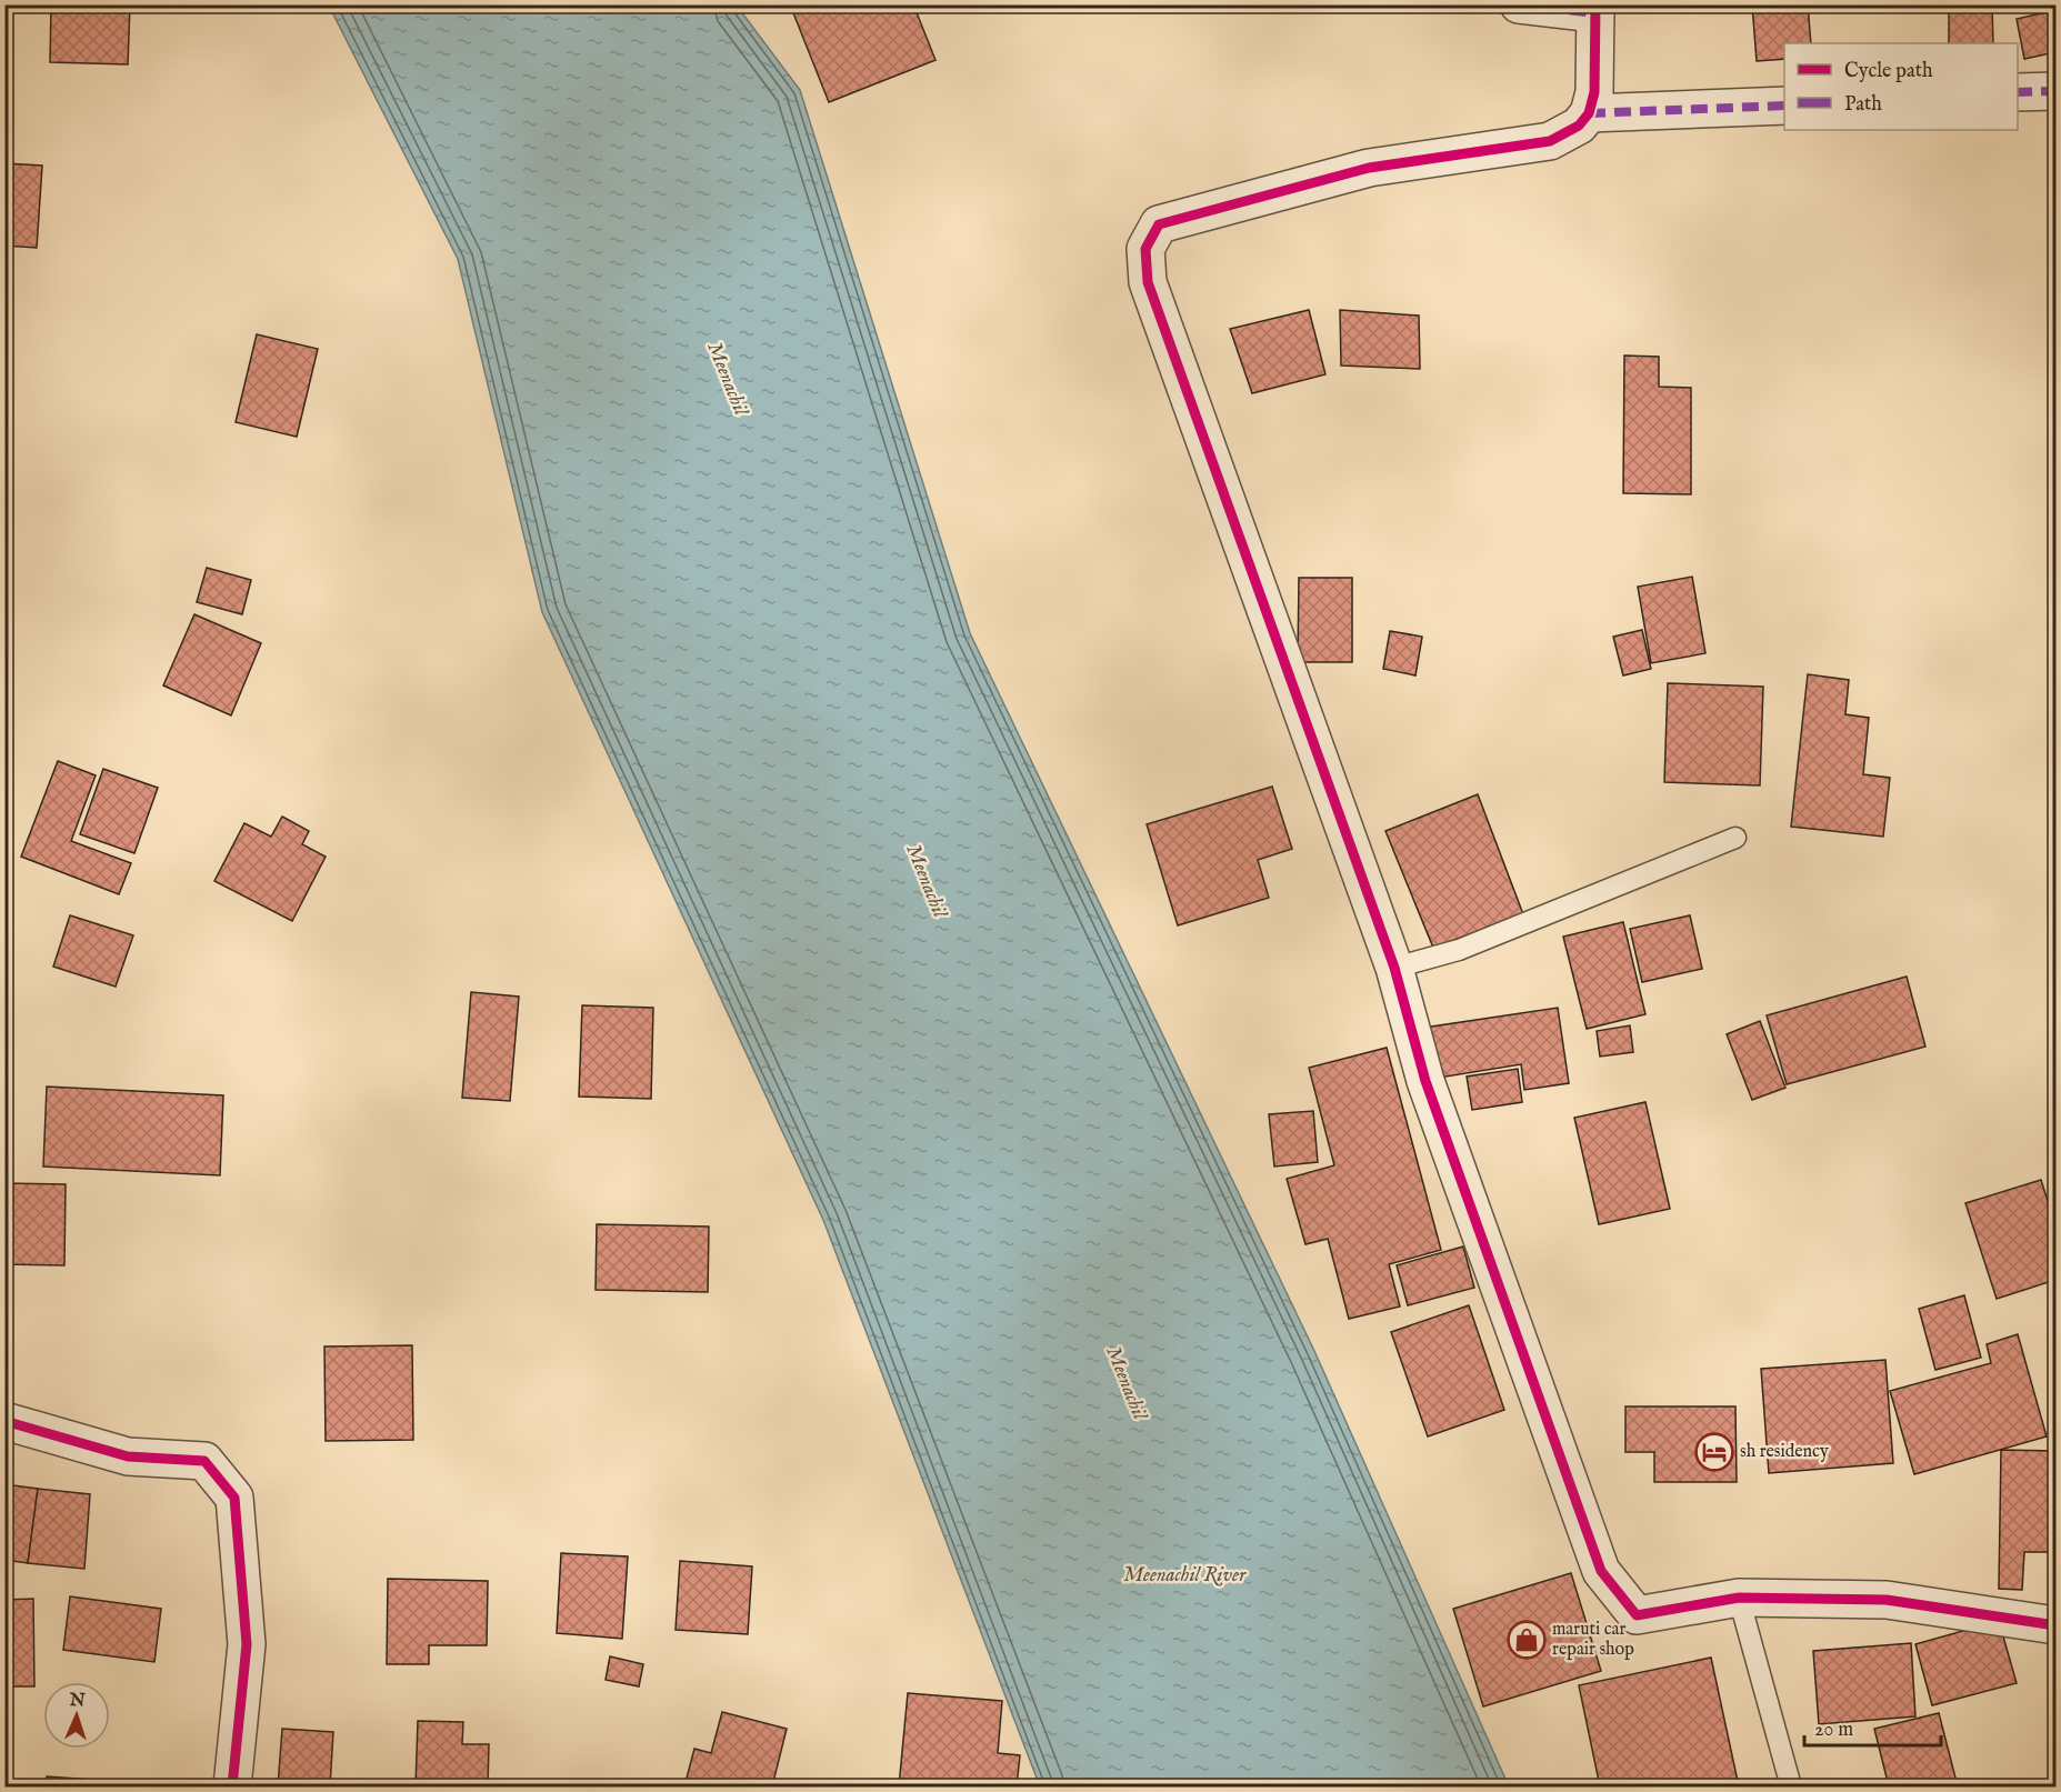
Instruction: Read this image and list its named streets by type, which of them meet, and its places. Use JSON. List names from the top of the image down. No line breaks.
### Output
{"water":["Meenachil","Meenachil River"],"places":{"hotel":["sh residency"],"shop":["maruti car repair shop"]},"legend":["Cycle path","Path"],"scale_bar":"20 m","north":"top"}
